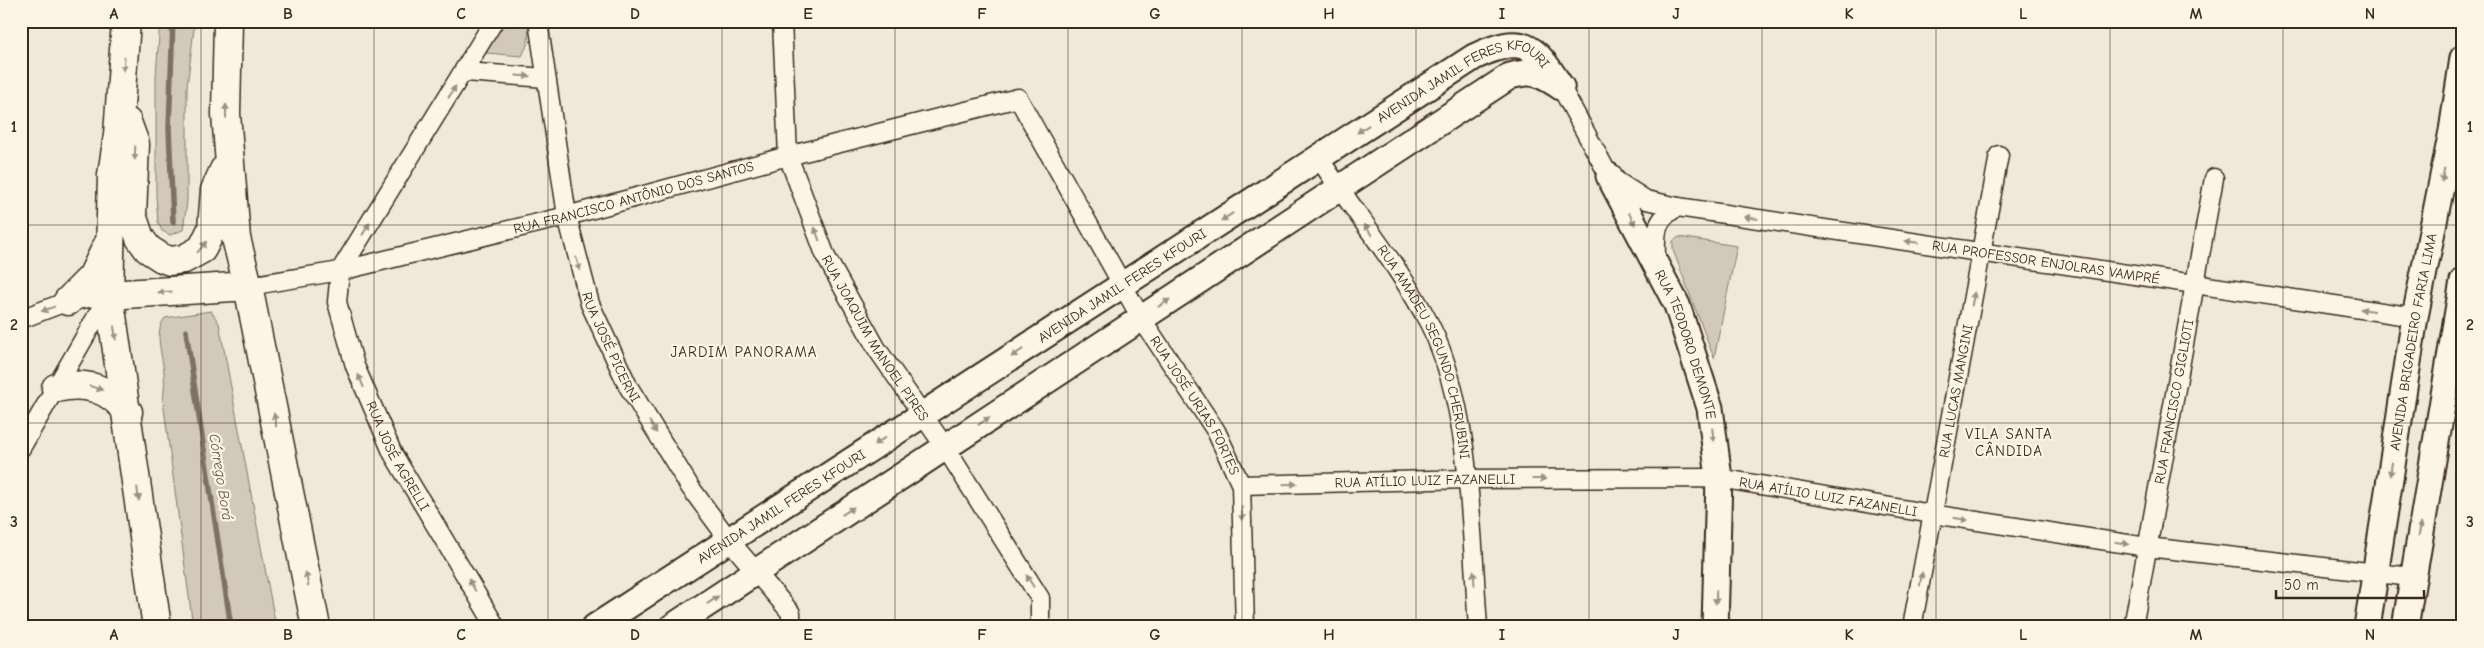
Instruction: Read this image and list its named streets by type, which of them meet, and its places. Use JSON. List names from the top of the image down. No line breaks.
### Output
{"streets":{"street":["AVENIDA JAMIL FERES KFOURI","RUA FRANCISCO ANTÔNIO DOS SANTOS","RUA PROFESSOR ENJOLRAS VAMPRÉ","RUA JOAQUIM MANOEL PIRES","AVENIDA BRIGADEIRO FARIA LIMA","RUA TEODORO DEMONTE","RUA JOSÉ PICERNI","RUA AMADEU SEGUNDO CHERUBINI","RUA LUCAS MANGINI","RUA FRANCISCO GIGLIOTI","RUA JOSÉ URIAS FORTES","RUA JOSÉ AGRELLI","RUA ATÍLIO LUIZ FAZANELLI"]},"crossings":[["AVENIDA JAMIL FERES KFOURI","RUA JOAQUIM MANOEL PIRES"],["AVENIDA JAMIL FERES KFOURI","RUA TEODORO DEMONTE"],["AVENIDA JAMIL FERES KFOURI","RUA JOSÉ PICERNI"],["AVENIDA JAMIL FERES KFOURI","RUA AMADEU SEGUNDO CHERUBINI"],["AVENIDA JAMIL FERES KFOURI","RUA JOSÉ URIAS FORTES"],["RUA FRANCISCO ANTÔNIO DOS SANTOS","RUA JOAQUIM MANOEL PIRES"],["RUA FRANCISCO ANTÔNIO DOS SANTOS","RUA JOSÉ PICERNI"],["RUA FRANCISCO ANTÔNIO DOS SANTOS","RUA JOSÉ URIAS FORTES"],["RUA FRANCISCO ANTÔNIO DOS SANTOS","RUA JOSÉ AGRELLI"],["RUA PROFESSOR ENJOLRAS VAMPRÉ","AVENIDA BRIGADEIRO FARIA LIMA"],["RUA PROFESSOR ENJOLRAS VAMPRÉ","RUA TEODORO DEMONTE"],["RUA PROFESSOR ENJOLRAS VAMPRÉ","RUA LUCAS MANGINI"],["RUA PROFESSOR ENJOLRAS VAMPRÉ","RUA FRANCISCO GIGLIOTI"],["AVENIDA BRIGADEIRO FARIA LIMA","RUA ATÍLIO LUIZ FAZANELLI"],["RUA TEODORO DEMONTE","RUA ATÍLIO LUIZ FAZANELLI"],["RUA AMADEU SEGUNDO CHERUBINI","RUA ATÍLIO LUIZ FAZANELLI"],["RUA LUCAS MANGINI","RUA ATÍLIO LUIZ FAZANELLI"],["RUA FRANCISCO GIGLIOTI","RUA ATÍLIO LUIZ FAZANELLI"],["RUA JOSÉ URIAS FORTES","RUA ATÍLIO LUIZ FAZANELLI"]],"one_way":["RUA PROFESSOR ENJOLRAS VAMPRÉ","RUA JOAQUIM MANOEL PIRES","RUA TEODORO DEMONTE","RUA JOSÉ PICERNI","RUA AMADEU SEGUNDO CHERUBINI","RUA LUCAS MANGINI","RUA JOSÉ AGRELLI","RUA ATÍLIO LUIZ FAZANELLI"],"districts":["JARDIM PANORAMA","VILA SANTA CÂNDIDA"],"water":["Córrego Borá"],"scale_bar":"50 m","grid":{"columns":["A","B","C","D","E","F","G","H","I","J","K","L","M","N"],"rows":["1","2","3"]}}
